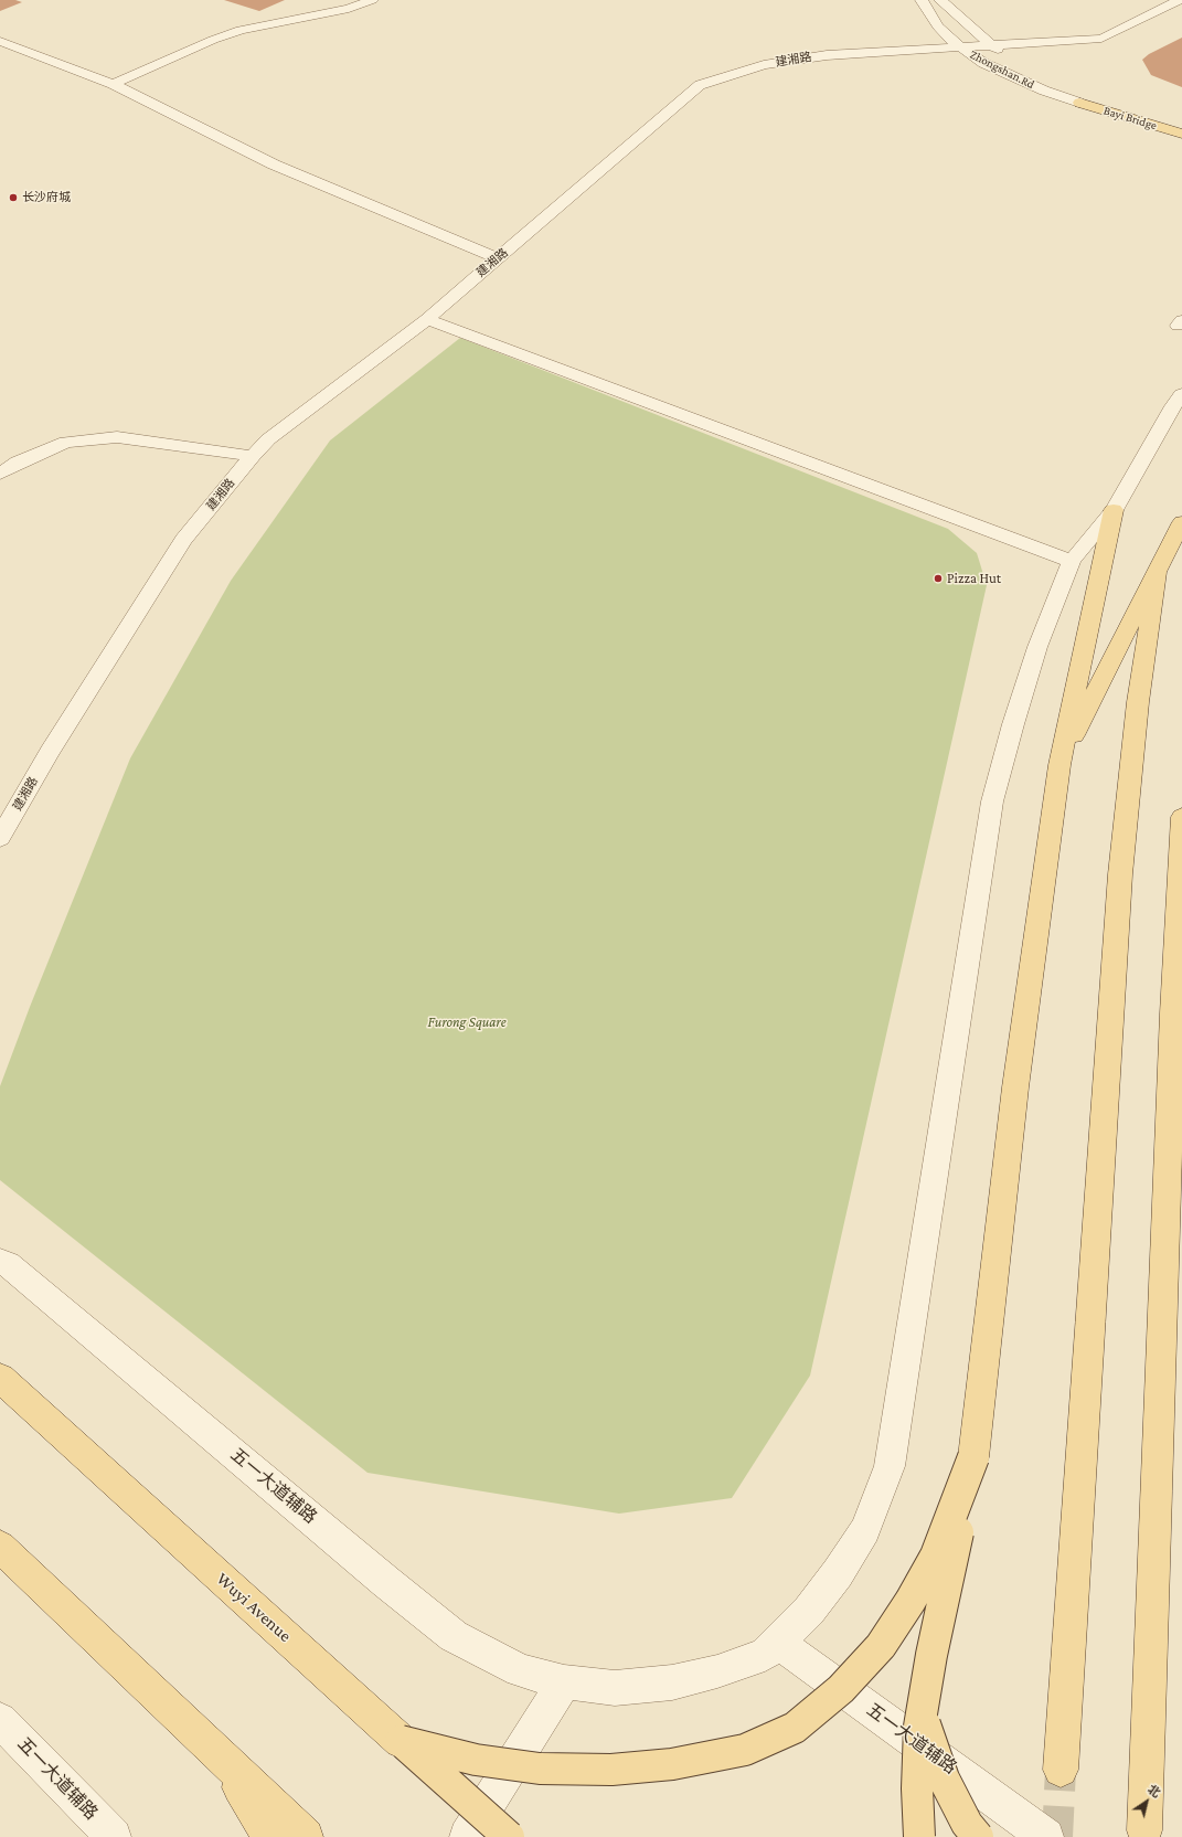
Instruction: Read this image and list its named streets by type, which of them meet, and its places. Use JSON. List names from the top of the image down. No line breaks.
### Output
{"streets":{"main road":["Bayi Bridge","Wuyi Avenue"],"street":["建湘路","Zhongshan.Rd","五一大道辅路"]},"crossings":[["建湘路","Zhongshan.Rd"],["Zhongshan.Rd","Bayi Bridge"]],"parks":["Furong Square"],"places":["长沙府城","Pizza Hut"],"north":"top right"}
